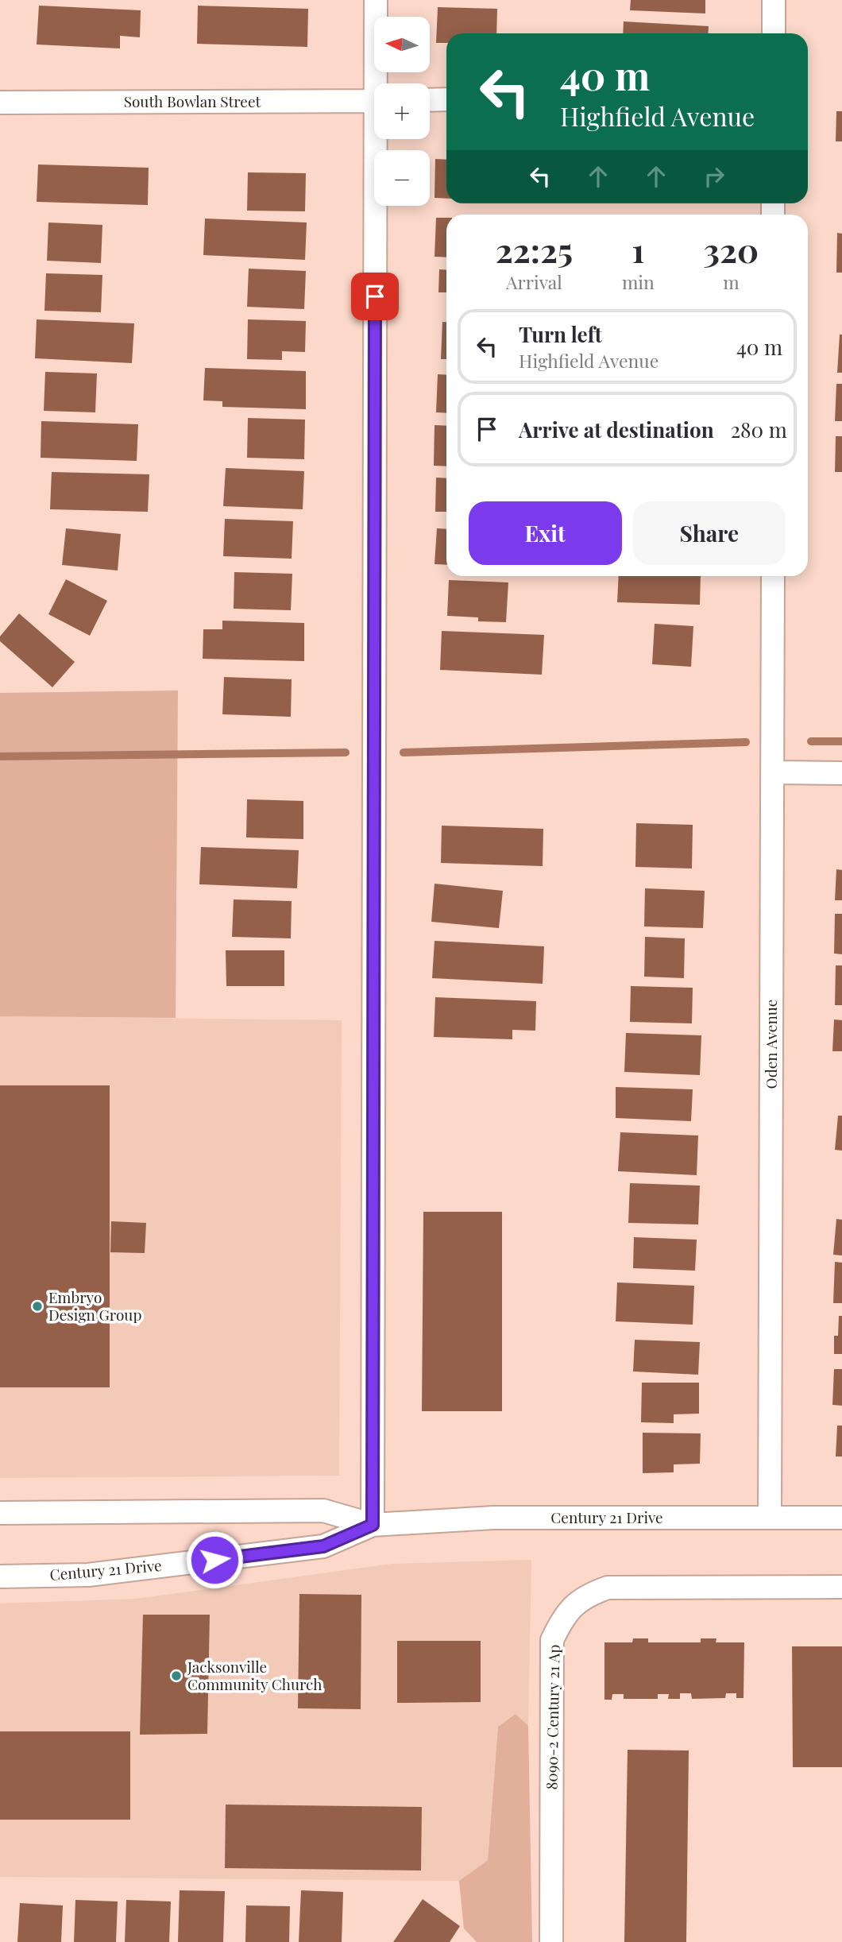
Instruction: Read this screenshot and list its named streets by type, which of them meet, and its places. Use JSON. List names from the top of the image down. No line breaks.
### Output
{"streets":{"street":["South Bowlan Street","Oden Avenue","Century 21 Drive","8090-2 Century 21 Ap"]},"crossings":[["Oden Avenue","Century 21 Drive"]],"places":["Embryo Design Group","Jacksonville Community Church"],"north":"left","page":{"map_buttons":["+","−"],"turn":["40 m","Highfield Avenue"],"eta":["22:25","Arrival","1","min","320","m"],"list":[{"name":"Turn left","note":"Highfield Avenue","value":"40 m"},{"name":"Arrive at destination","value":"280 m"}],"buttons":["Exit","Share"]}}
